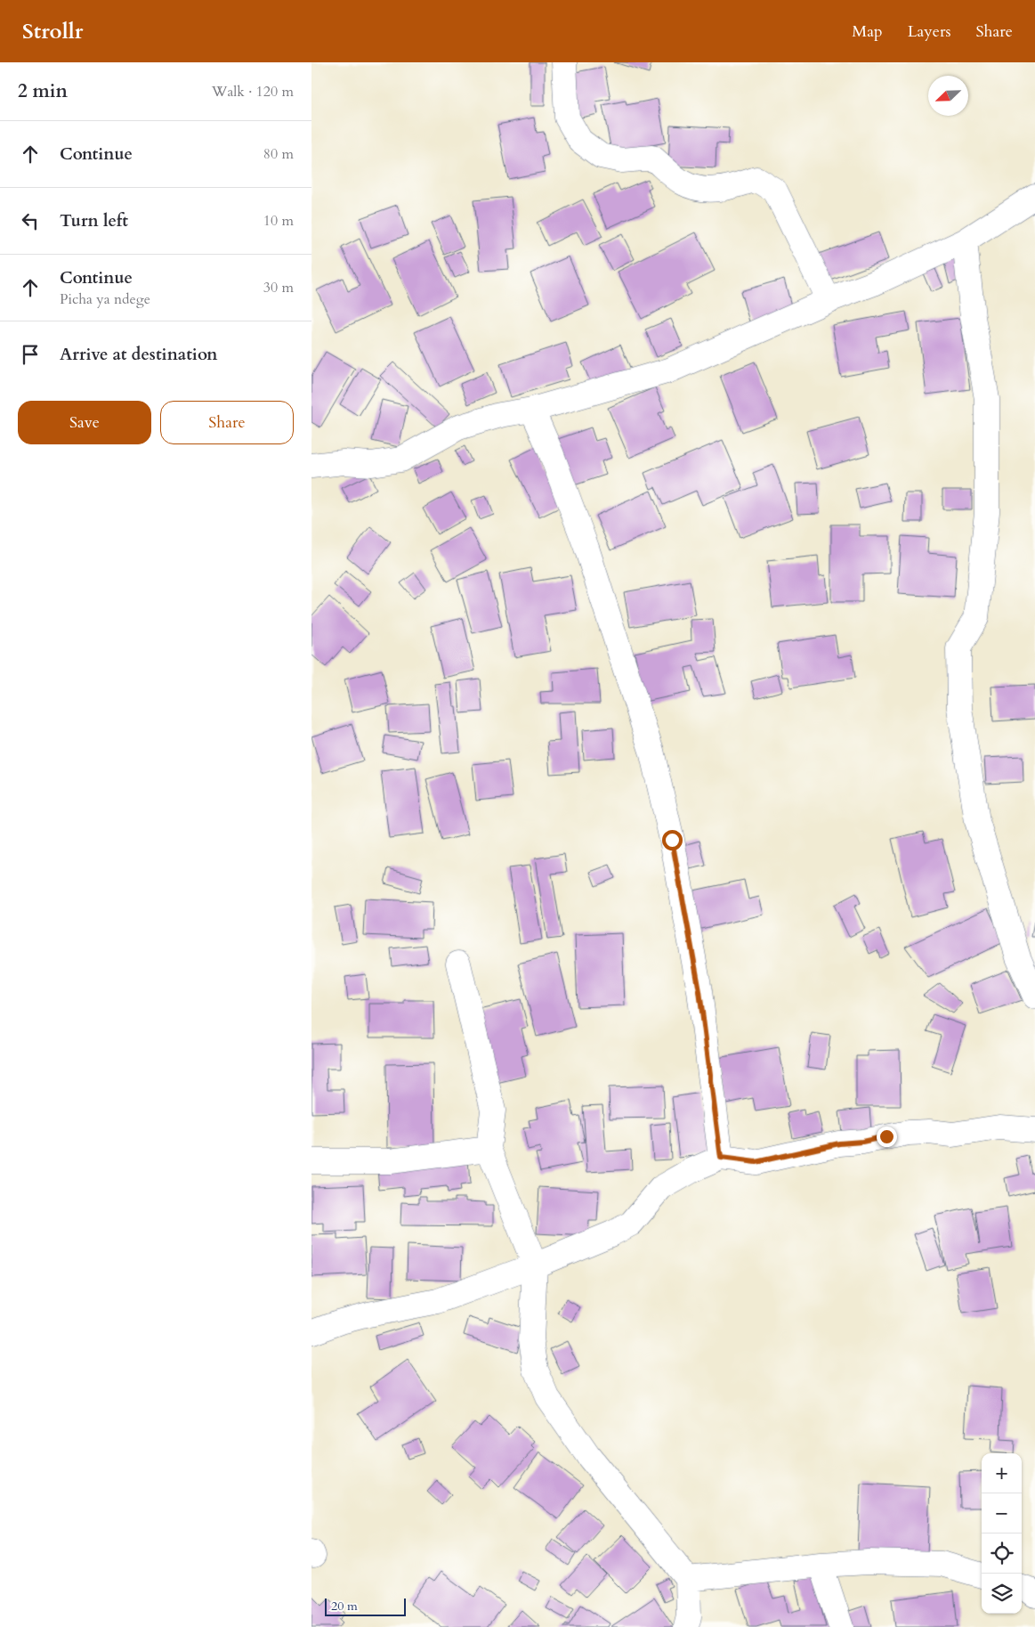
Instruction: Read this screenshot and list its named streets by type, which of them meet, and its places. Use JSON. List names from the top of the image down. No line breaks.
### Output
{"scale_bar":"20 m","north":"bottom left","page":{"header":"Strollr","nav":["Map","Layers","Share"],"heading":["2 min","Walk · 120 m"],"list":[["Continue","80 m"],["Turn left","10 m"],["Continue","Picha ya ndege","30 m"],"Arrive at destination"],"buttons":["Save","Share"],"map_buttons":["+","−"],"scale":"20 m"}}
